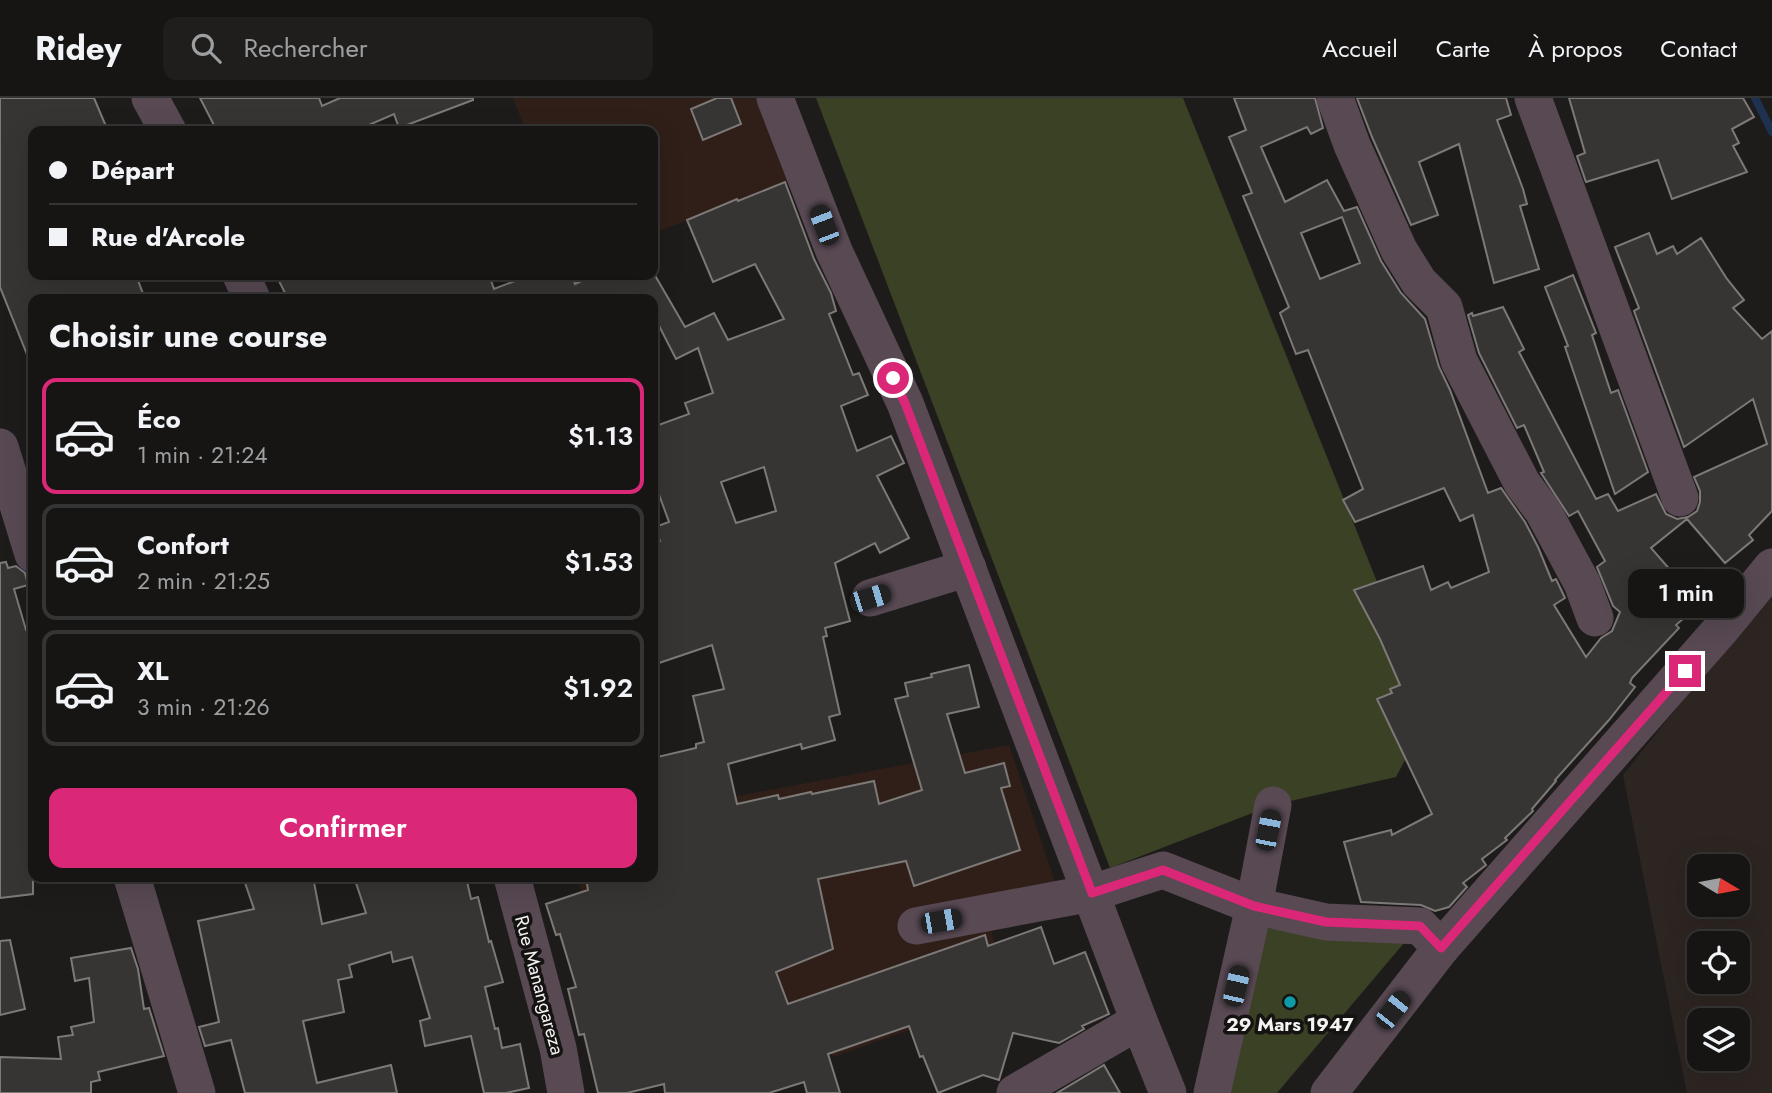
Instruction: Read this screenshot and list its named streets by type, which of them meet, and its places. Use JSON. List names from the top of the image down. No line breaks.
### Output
{"streets":{"street":["Rue Manangareza"]},"places":["29 Mars 1947"],"north":"right","page":{"header":"Ridey","search":"Rechercher","nav":["Accueil","Carte","À propos","Contact"],"banner":["Départ","Rue d'Arcole"],"heading":"Choisir une course","list":[{"name":"Éco","note":"1 min · 21:24","value":"$1.13"},{"name":"Confort","note":"2 min · 21:25","value":"$1.53"},{"name":"XL","note":"3 min · 21:26","value":"$1.92"}],"bubble":"1 min","buttons":"Confirmer"}}
